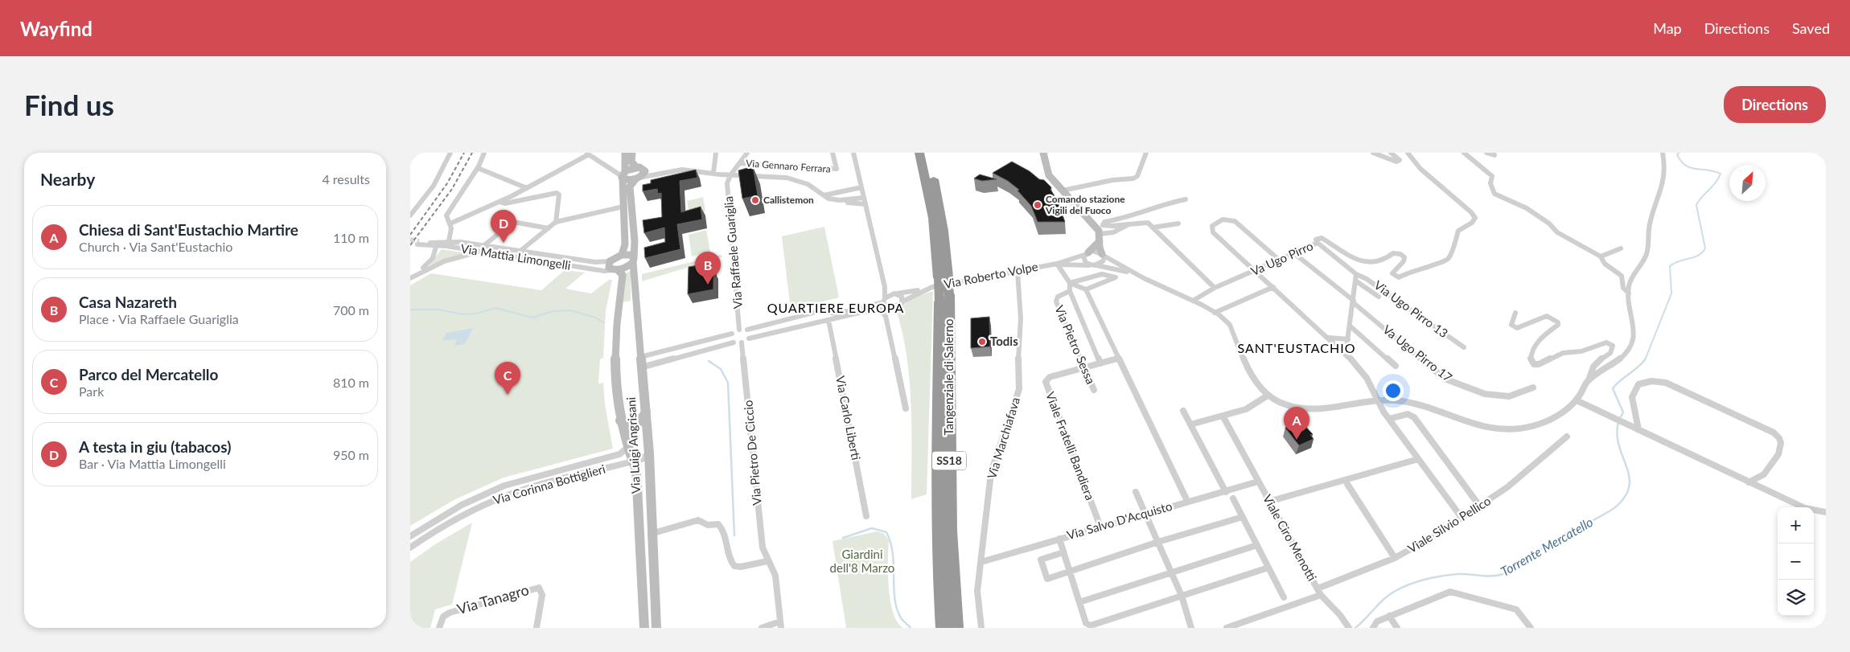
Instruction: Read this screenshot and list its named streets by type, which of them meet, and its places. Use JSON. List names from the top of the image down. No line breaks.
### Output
{"streets":{"highway":["Tangenziale di Salerno","SS18"],"street":["Via Gennaro Ferrara","Via Raffaele Guariglia","Via Mattia Limongelli","Va Ugo Pirro","Via Roberto Volpe","Via Ugo Pirro 13","Via Pietro Sessa","Va Ugo Pirro 17","Via Carlo Liberti","Via Marchiafava","Via Luigi Angrisani","Viale Fratelli Bandiera","Via Pietro De Ciccio","Via Corinna Bottiglieri","Via Salvo D'Acquisto","Viale Silvio Pellico","Viale Ciro Menotti","Via Tanagro"]},"crossings":[["Via Mattia Limongelli","Via Luigi Angrisani"],["Va Ugo Pirro","Via Ugo Pirro 13"],["Va Ugo Pirro","Va Ugo Pirro 17"],["Via Roberto Volpe","Via Pietro Sessa"],["Via Roberto Volpe","Via Marchiafava"],["Via Pietro Sessa","Viale Fratelli Bandiera"],["Via Marchiafava","Via Salvo D'Acquisto"],["Via Luigi Angrisani","Via Corinna Bottiglieri"],["Viale Fratelli Bandiera","Via Salvo D'Acquisto"],["Via Salvo D'Acquisto","Viale Ciro Menotti"],["Viale Silvio Pellico","Viale Ciro Menotti"]],"districts":["QUARTIERE EUROPA","SANT'EUSTACHIO"],"water":["Torrente Mercatello"],"parks":["Giardini dell'8 Marzo"],"places":["Callistemon","Comando stazione Vigili del Fuoco","Todis"],"north":"top right","page":{"header":"Wayfind","nav":["Map","Directions","Saved"],"buttons":"Directions","title":"Find us","heading":["Nearby","4 results"],"list":[{"mark":"A","name":"Chiesa di Sant'Eustachio Martire","note":"Church · Via Sant'Eustachio","value":"110 m"},{"mark":"B","name":"Casa Nazareth","note":"Place · Via Raffaele Guariglia","value":"700 m"},{"mark":"C","name":"Parco del Mercatello","note":"Park","value":"810 m"},{"mark":"D","name":"A testa in giu (tabacos)","note":"Bar · Via Mattia Limongelli","value":"950 m"}],"pins":["D","B","C","A"],"map_buttons":["+","−"]}}
